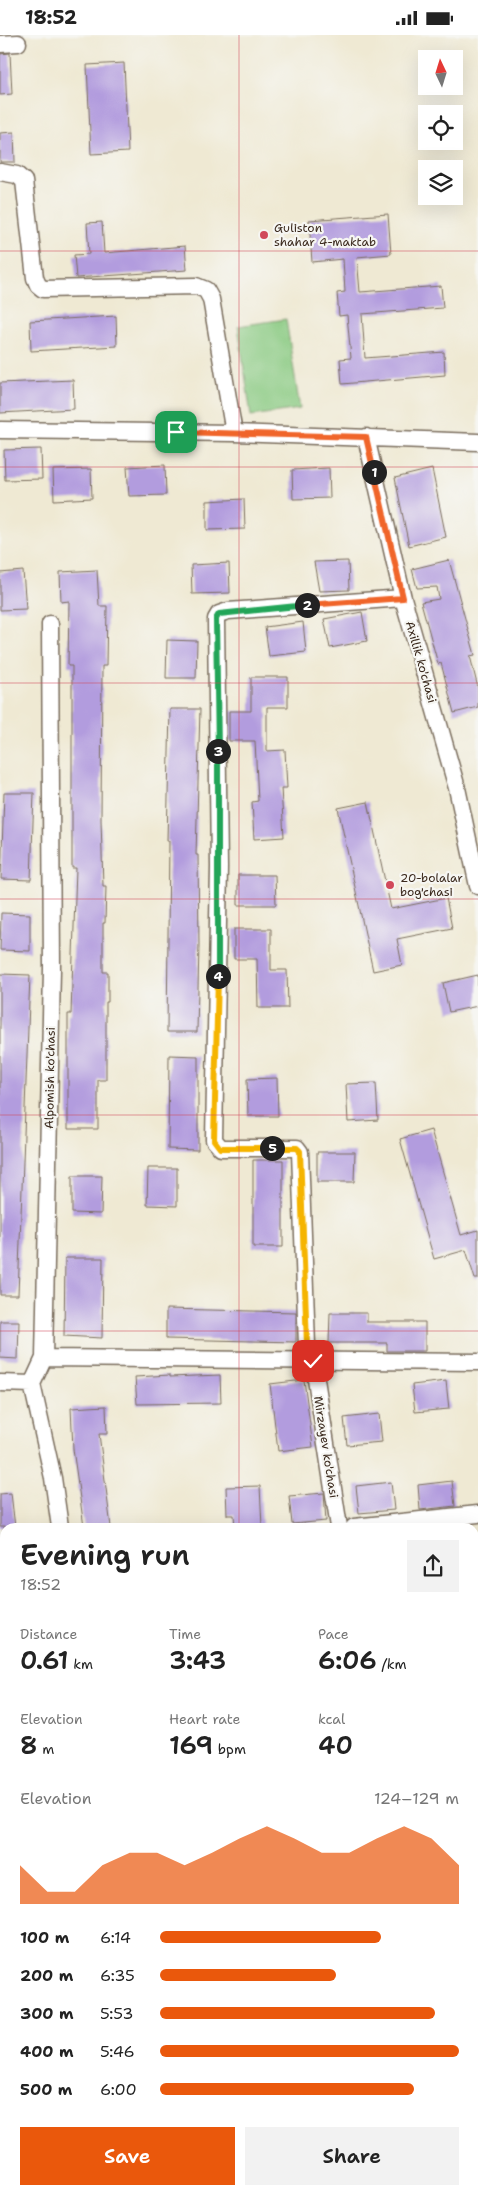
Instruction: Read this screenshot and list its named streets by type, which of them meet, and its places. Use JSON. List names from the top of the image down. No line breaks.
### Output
{"streets":{"street":["Axillik ko'chasi","Alpomish ko'chasi","Mirzayev ko'chasi"]},"crossings":[["Axillik ko'chasi","Mirzayev ko'chasi"]],"places":["Guliston shahar 4-maktab","20-bolalar bog'chasi"],"north":"top","page":{"status":"18:52","pins":["1","2","3","4","5"],"heading":["Evening run","18:52"],"stats":[["Distance","0.61 km"],["Time","3:43"],["Pace","6:06 /km"],["Elevation","8 m"],["Heart rate","169 bpm"],["kcal","40"]],"chart":["Elevation","124–129 m"],"list":[{"name":"100 m","note":"6:14"},{"name":"200 m","note":"6:35"},{"name":"300 m","note":"5:53"},{"name":"400 m","note":"5:46"},{"name":"500 m","note":"6:00"}],"buttons":["Save","Share"]}}
